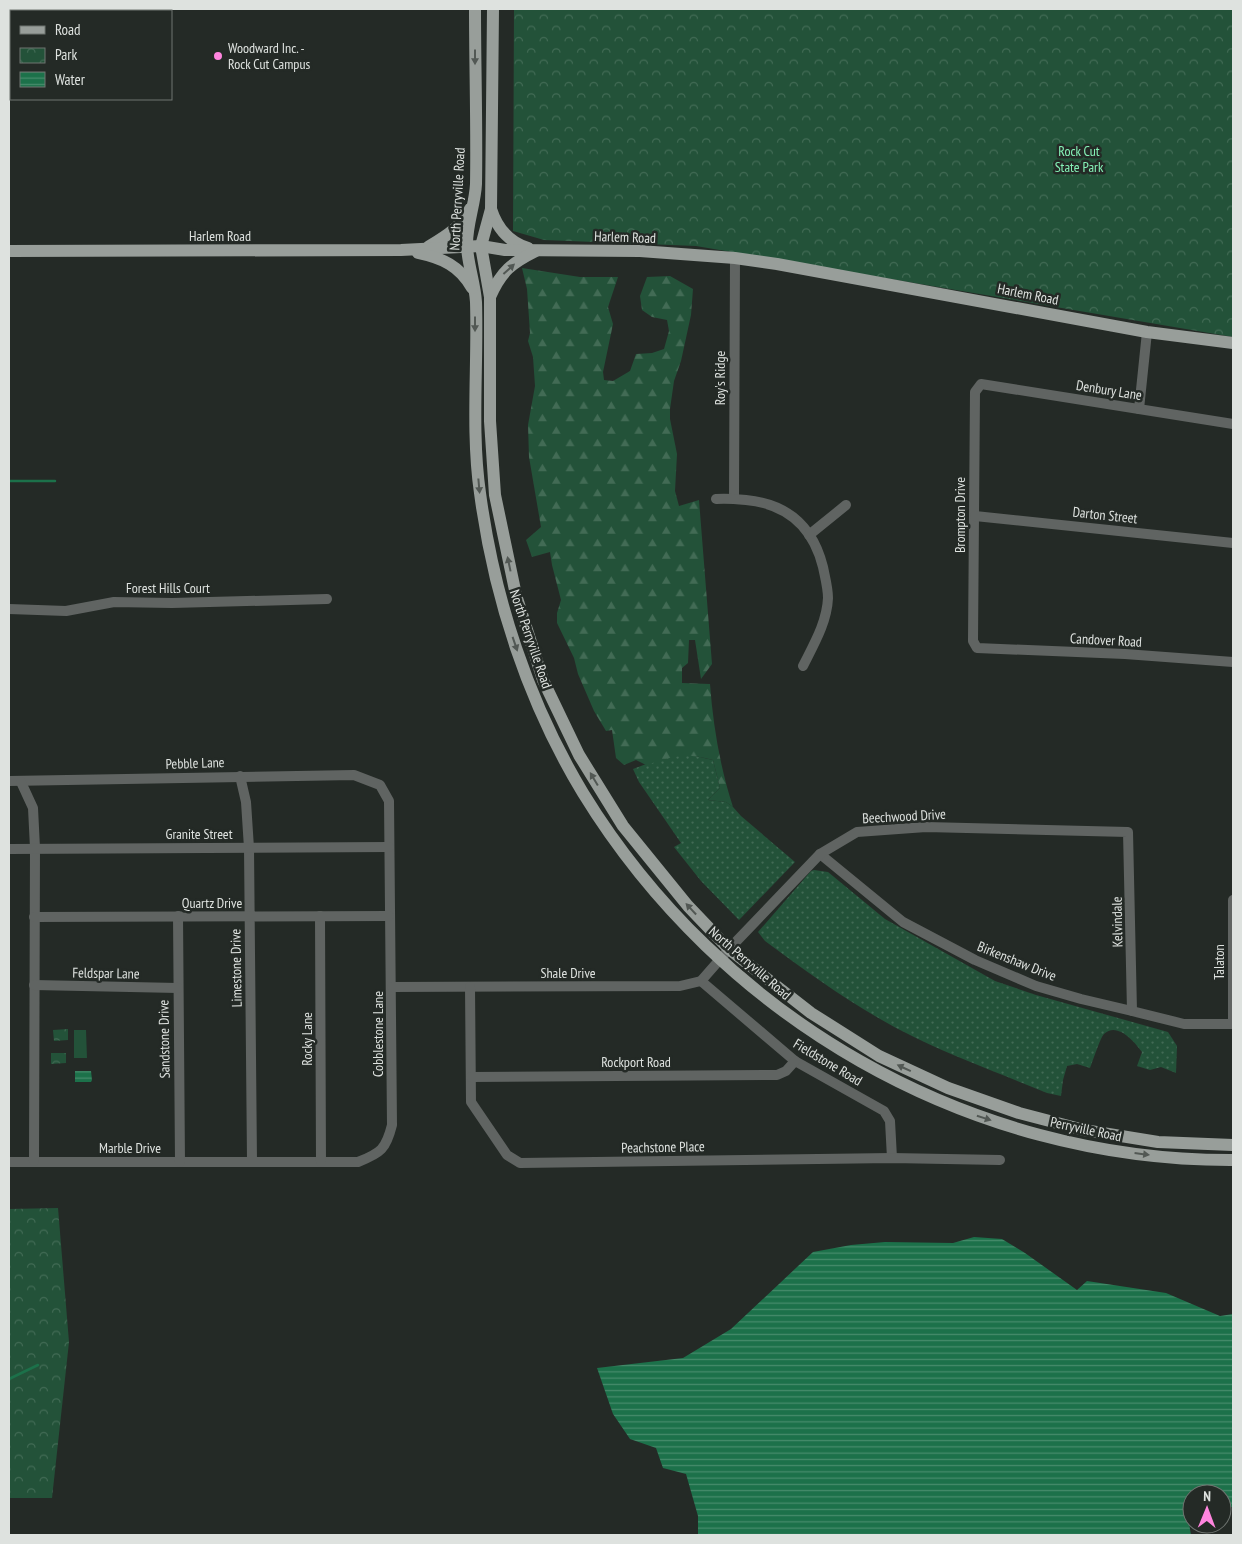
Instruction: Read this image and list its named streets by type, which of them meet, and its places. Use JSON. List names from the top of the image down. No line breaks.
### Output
{"streets":{"main road":["North Perryville Road","Harlem Road","Perryville Road"],"street":["Roy's Ridge","Denbury Lane","Brompton Drive","Darton Street","Forest Hills Court","Candover Road","Pebble Lane","Beechwood Drive","Granite Street","Quartz Drive","Kelvindale","Birkenshaw Drive","Talaton","Limestone Drive","Feldspar Lane","Shale Drive","Cobblestone Lane","Sandstone Drive","Rocky Lane","Rockport Road","Fieldstone Road","Peachstone Place","Marble Drive"]},"crossings":[["North Perryville Road","Harlem Road"],["North Perryville Road","Beechwood Drive"],["North Perryville Road","Perryville Road"],["Harlem Road","Roy's Ridge"],["Denbury Lane","Brompton Drive"],["Brompton Drive","Darton Street"],["Brompton Drive","Candover Road"],["Pebble Lane","Limestone Drive"],["Pebble Lane","Cobblestone Lane"],["Beechwood Drive","Kelvindale"],["Beechwood Drive","Birkenshaw Drive"],["Granite Street","Limestone Drive"],["Granite Street","Cobblestone Lane"],["Quartz Drive","Limestone Drive"],["Quartz Drive","Cobblestone Lane"],["Quartz Drive","Sandstone Drive"],["Quartz Drive","Rocky Lane"],["Kelvindale","Birkenshaw Drive"],["Birkenshaw Drive","Talaton"],["Limestone Drive","Cobblestone Lane"],["Limestone Drive","Marble Drive"],["Feldspar Lane","Sandstone Drive"],["Shale Drive","Cobblestone Lane"],["Shale Drive","Fieldstone Road"],["Shale Drive","Peachstone Place"],["Cobblestone Lane","Rocky Lane"],["Cobblestone Lane","Marble Drive"],["Sandstone Drive","Marble Drive"],["Rockport Road","Fieldstone Road"],["Rockport Road","Peachstone Place"],["Fieldstone Road","Peachstone Place"]],"parks":["Rock Cut State Park"],"places":["Woodward Inc. - Rock Cut Campus"],"legend":["Road","Park","Water"],"north":"top"}
